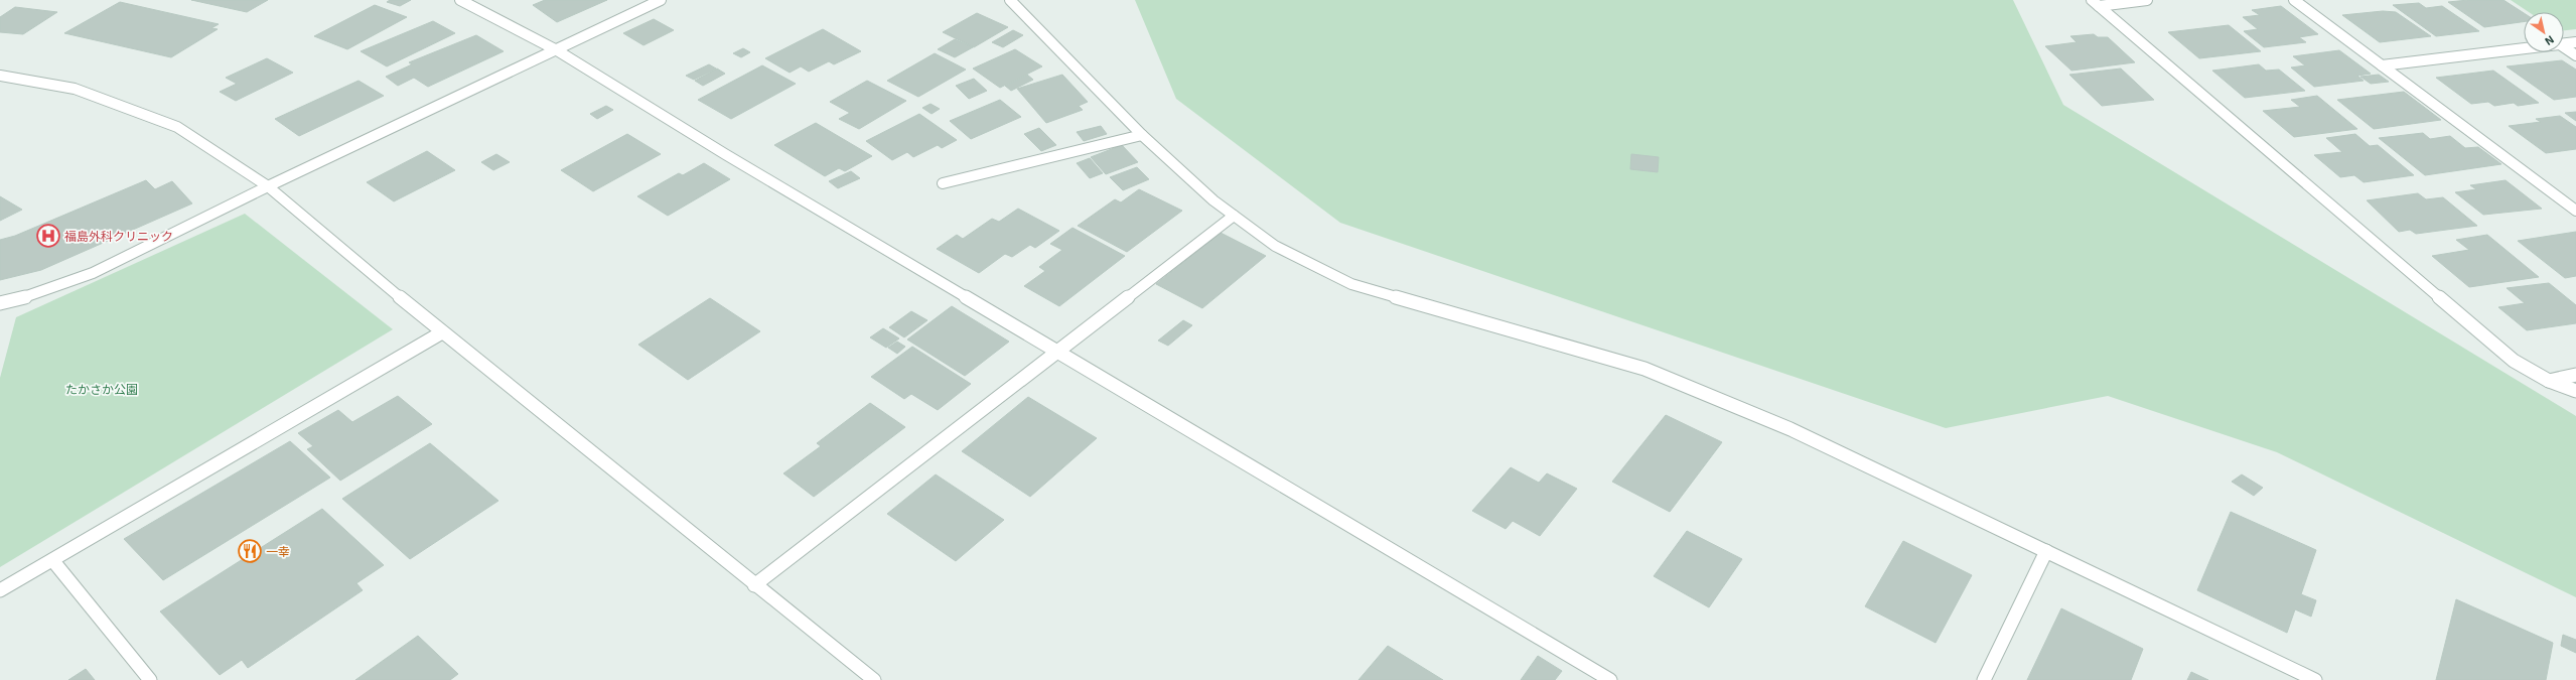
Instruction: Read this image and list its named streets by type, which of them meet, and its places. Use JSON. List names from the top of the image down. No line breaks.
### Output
{"parks":["たかさか公園"],"places":{"hospital":["福島外科クリニック"],"restaurant":["一幸"]},"north":"bottom right"}
